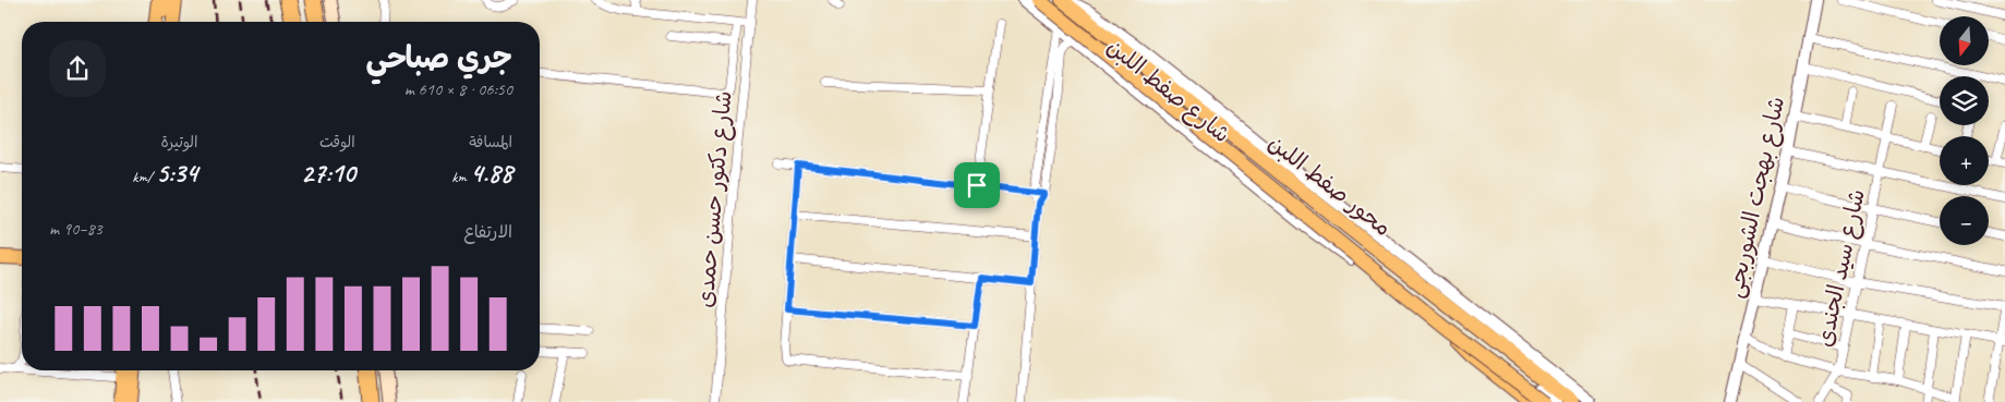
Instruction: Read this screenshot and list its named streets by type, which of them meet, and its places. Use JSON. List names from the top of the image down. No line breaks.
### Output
{"streets":{"main road":["محور صفط اللبن"],"street":["شارع صفط اللبن","شارع بهجت الشوربجى","شارع دكتور حسن حمدى","شارع سيد الجندى"]},"north":"bottom","page":{"map_buttons":["+","−"],"heading":["جري صباحي","06:50 · 8 × 610 m"],"stats":[["المسافة","4.88 km"],["الوقت","27:10"],["الوتيرة","5:34 /km"]],"chart":["الارتفاع","83–90 m"]}}
